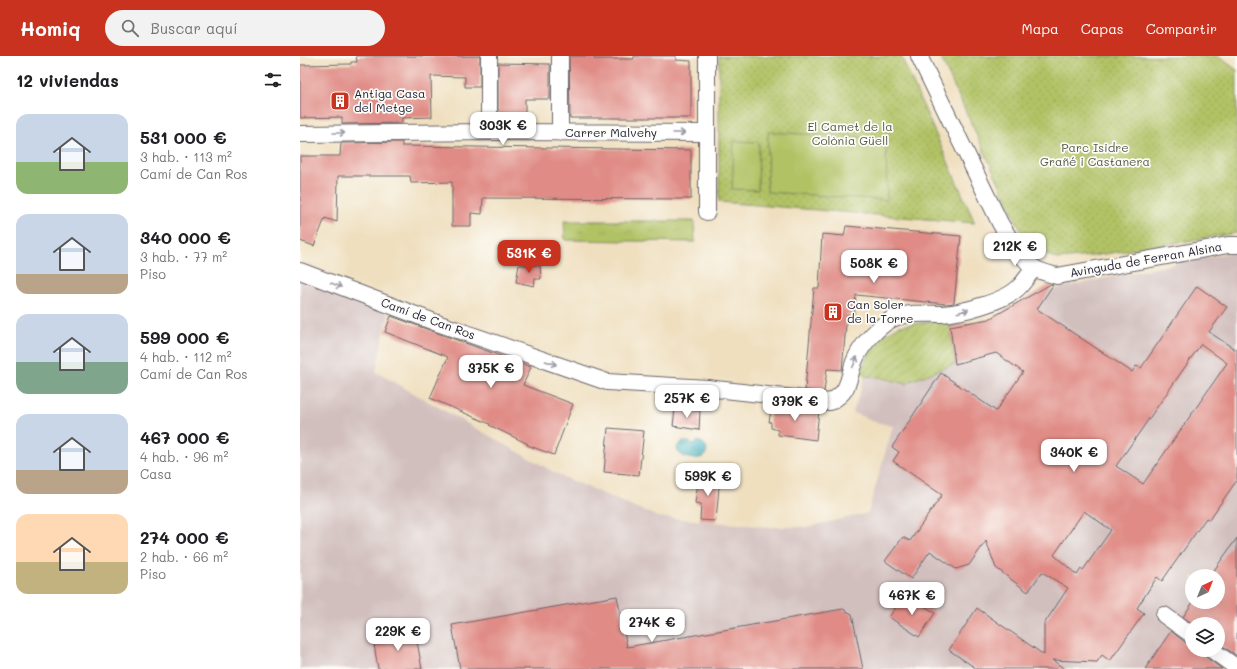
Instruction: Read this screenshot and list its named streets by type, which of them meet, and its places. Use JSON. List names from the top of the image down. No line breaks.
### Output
{"streets":{"street":["Carrer Malvehy","Avinguda de Ferran Alsina","Camí de Can Ros"]},"crossings":[["Avinguda de Ferran Alsina","Camí de Can Ros"]],"one_way":["Carrer Malvehy","Camí de Can Ros"],"parks":["El Camet de la Colònia Güell","Parc Isidre Grañé i Castanera"],"places":{"building":["Antiga Casa del Metge","Can Soler de la Torre"]},"north":"top right","page":{"header":"Homiq","search":"Buscar aquí","nav":["Mapa","Capas","Compartir"],"heading":"12 viviendas","list":[{"name":"531 000 €","note":"3 hab. · 113 m² · Camí de Can Ros"},{"name":"340 000 €","note":"3 hab. · 77 m² · Piso"},{"name":"599 000 €","note":"4 hab. · 112 m² · Camí de Can Ros"},{"name":"467 000 €","note":"4 hab. · 96 m² · Casa"},{"name":"274 000 €","note":"2 hab. · 66 m² · Piso"}],"price":["303K €","212K €","531K €","508K €","375K €","257K €","379K €","340K €","599K €","467K €","274K €","229K €"]}}
